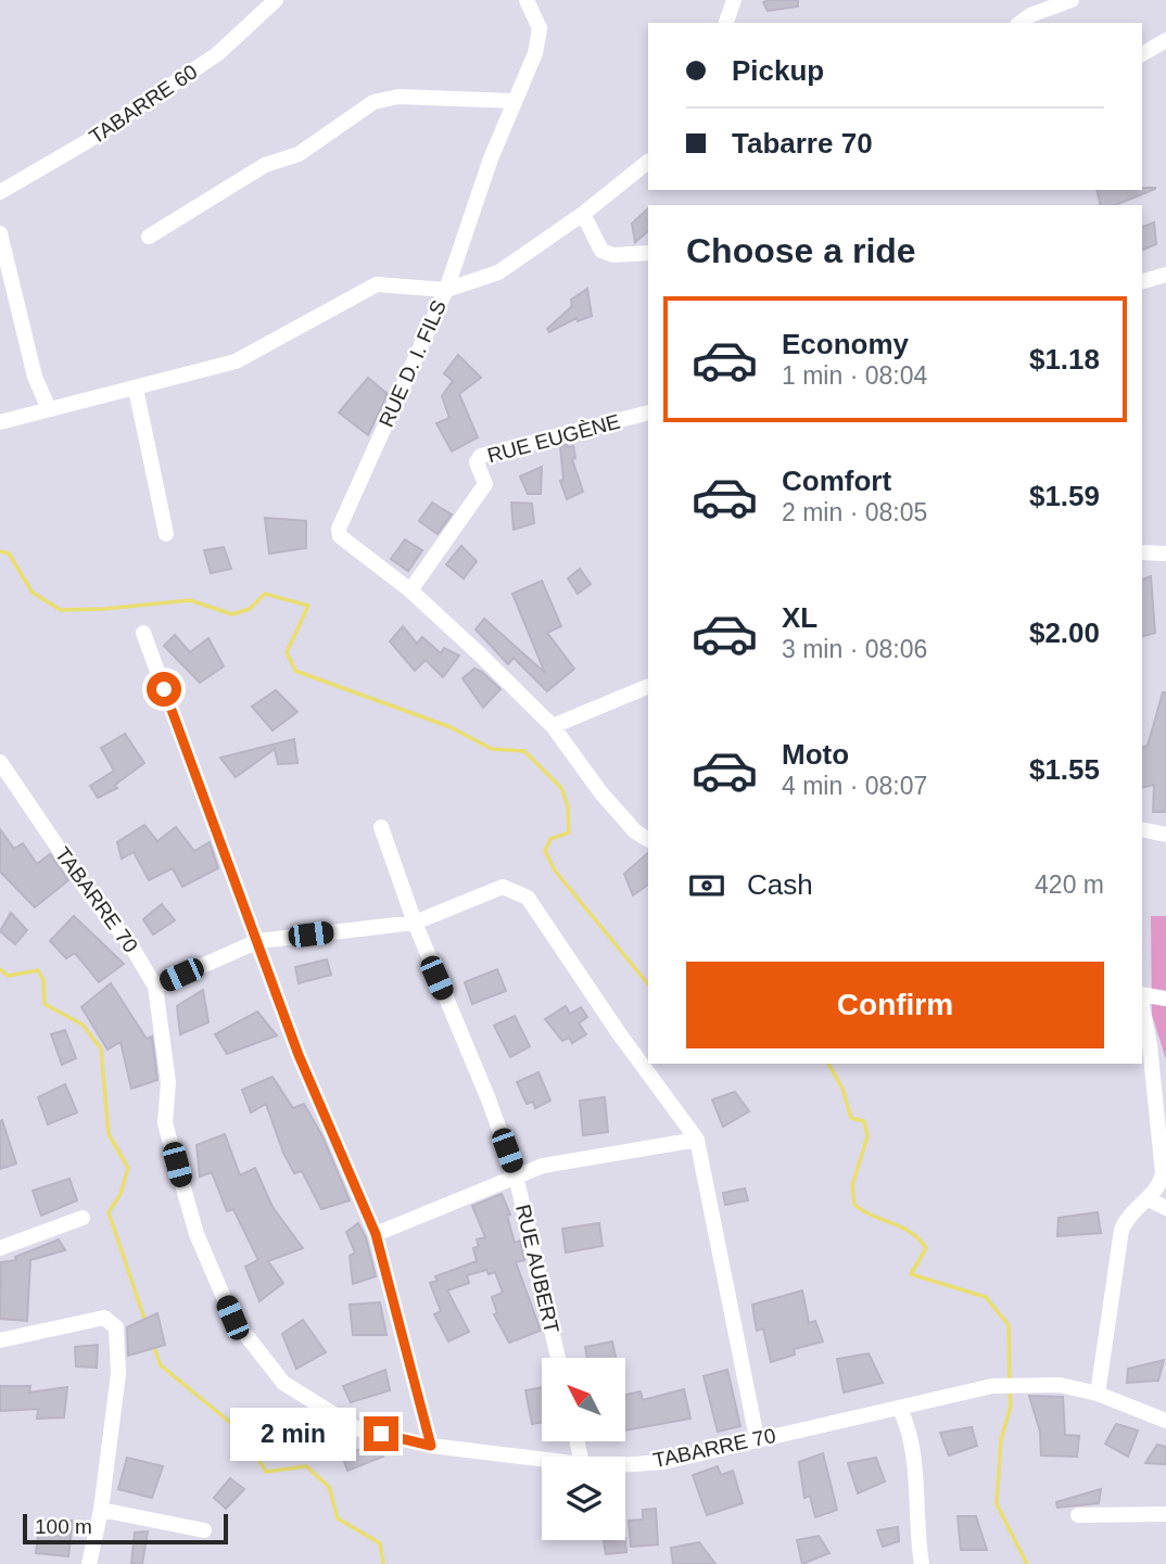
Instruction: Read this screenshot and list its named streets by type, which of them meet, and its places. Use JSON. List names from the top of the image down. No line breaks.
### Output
{"streets":{"street":["TABARRE 60","RUE D. I. FILS","RUE EUGÈNE","TABARRE 70","RUE AUBERT"]},"crossings":[["RUE D. I. FILS","RUE EUGÈNE"]],"scale_bar":"100 m","north":"top left","page":{"banner":["Pickup","Tabarre 70"],"heading":"Choose a ride","list":[{"name":"Economy","note":"1 min · 08:04","value":"$1.18"},{"name":"Comfort","note":"2 min · 08:05","value":"$1.59"},{"name":"XL","note":"3 min · 08:06","value":"$2.00"},{"name":"Moto","note":"4 min · 08:07","value":"$1.55"}],"pay":["Cash","420 m"],"buttons":"Confirm","bubble":"2 min","scale":"100 m"}}
